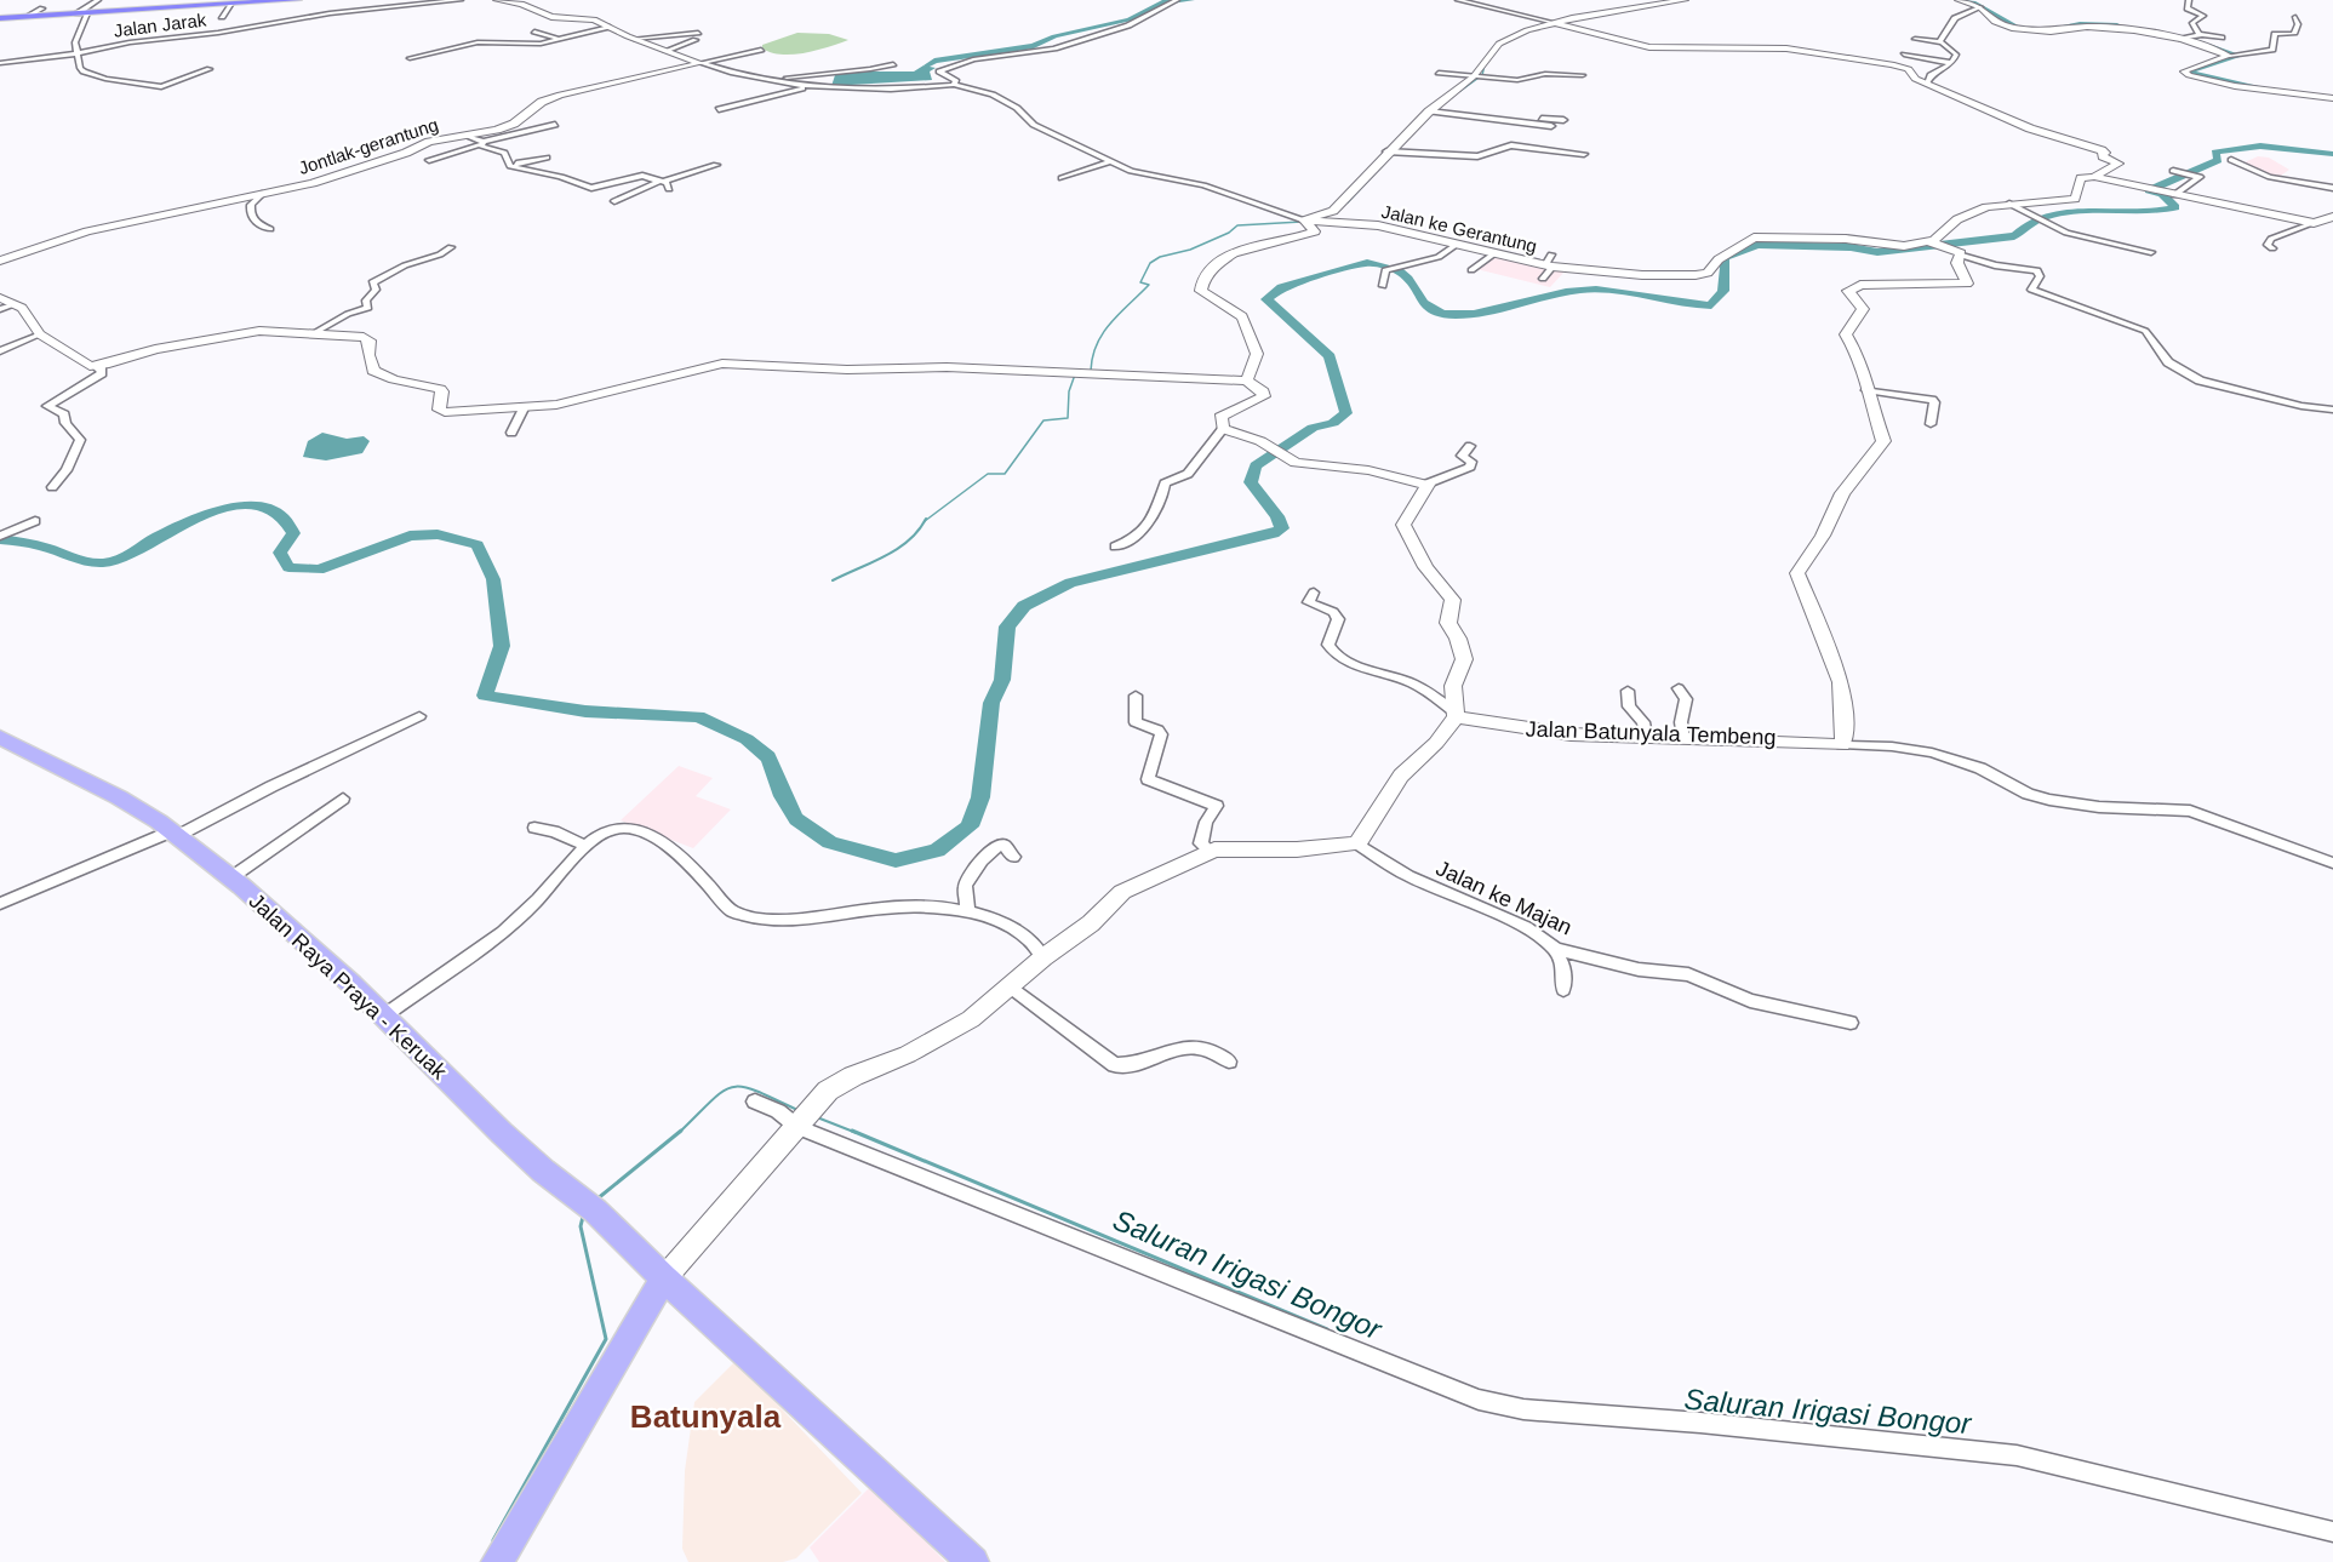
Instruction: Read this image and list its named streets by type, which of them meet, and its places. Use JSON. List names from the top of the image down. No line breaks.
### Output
{"streets":{"main road":["Jalan Raya Praya - Keruak"],"street":["Jalan Jarak","Jontlak-gerantung","Jalan ke Gerantung","Jalan Batunyala Tembeng","Jalan ke Majan"]},"districts":["Batunyala"],"water":["Saluran Irigasi Bongor"]}
